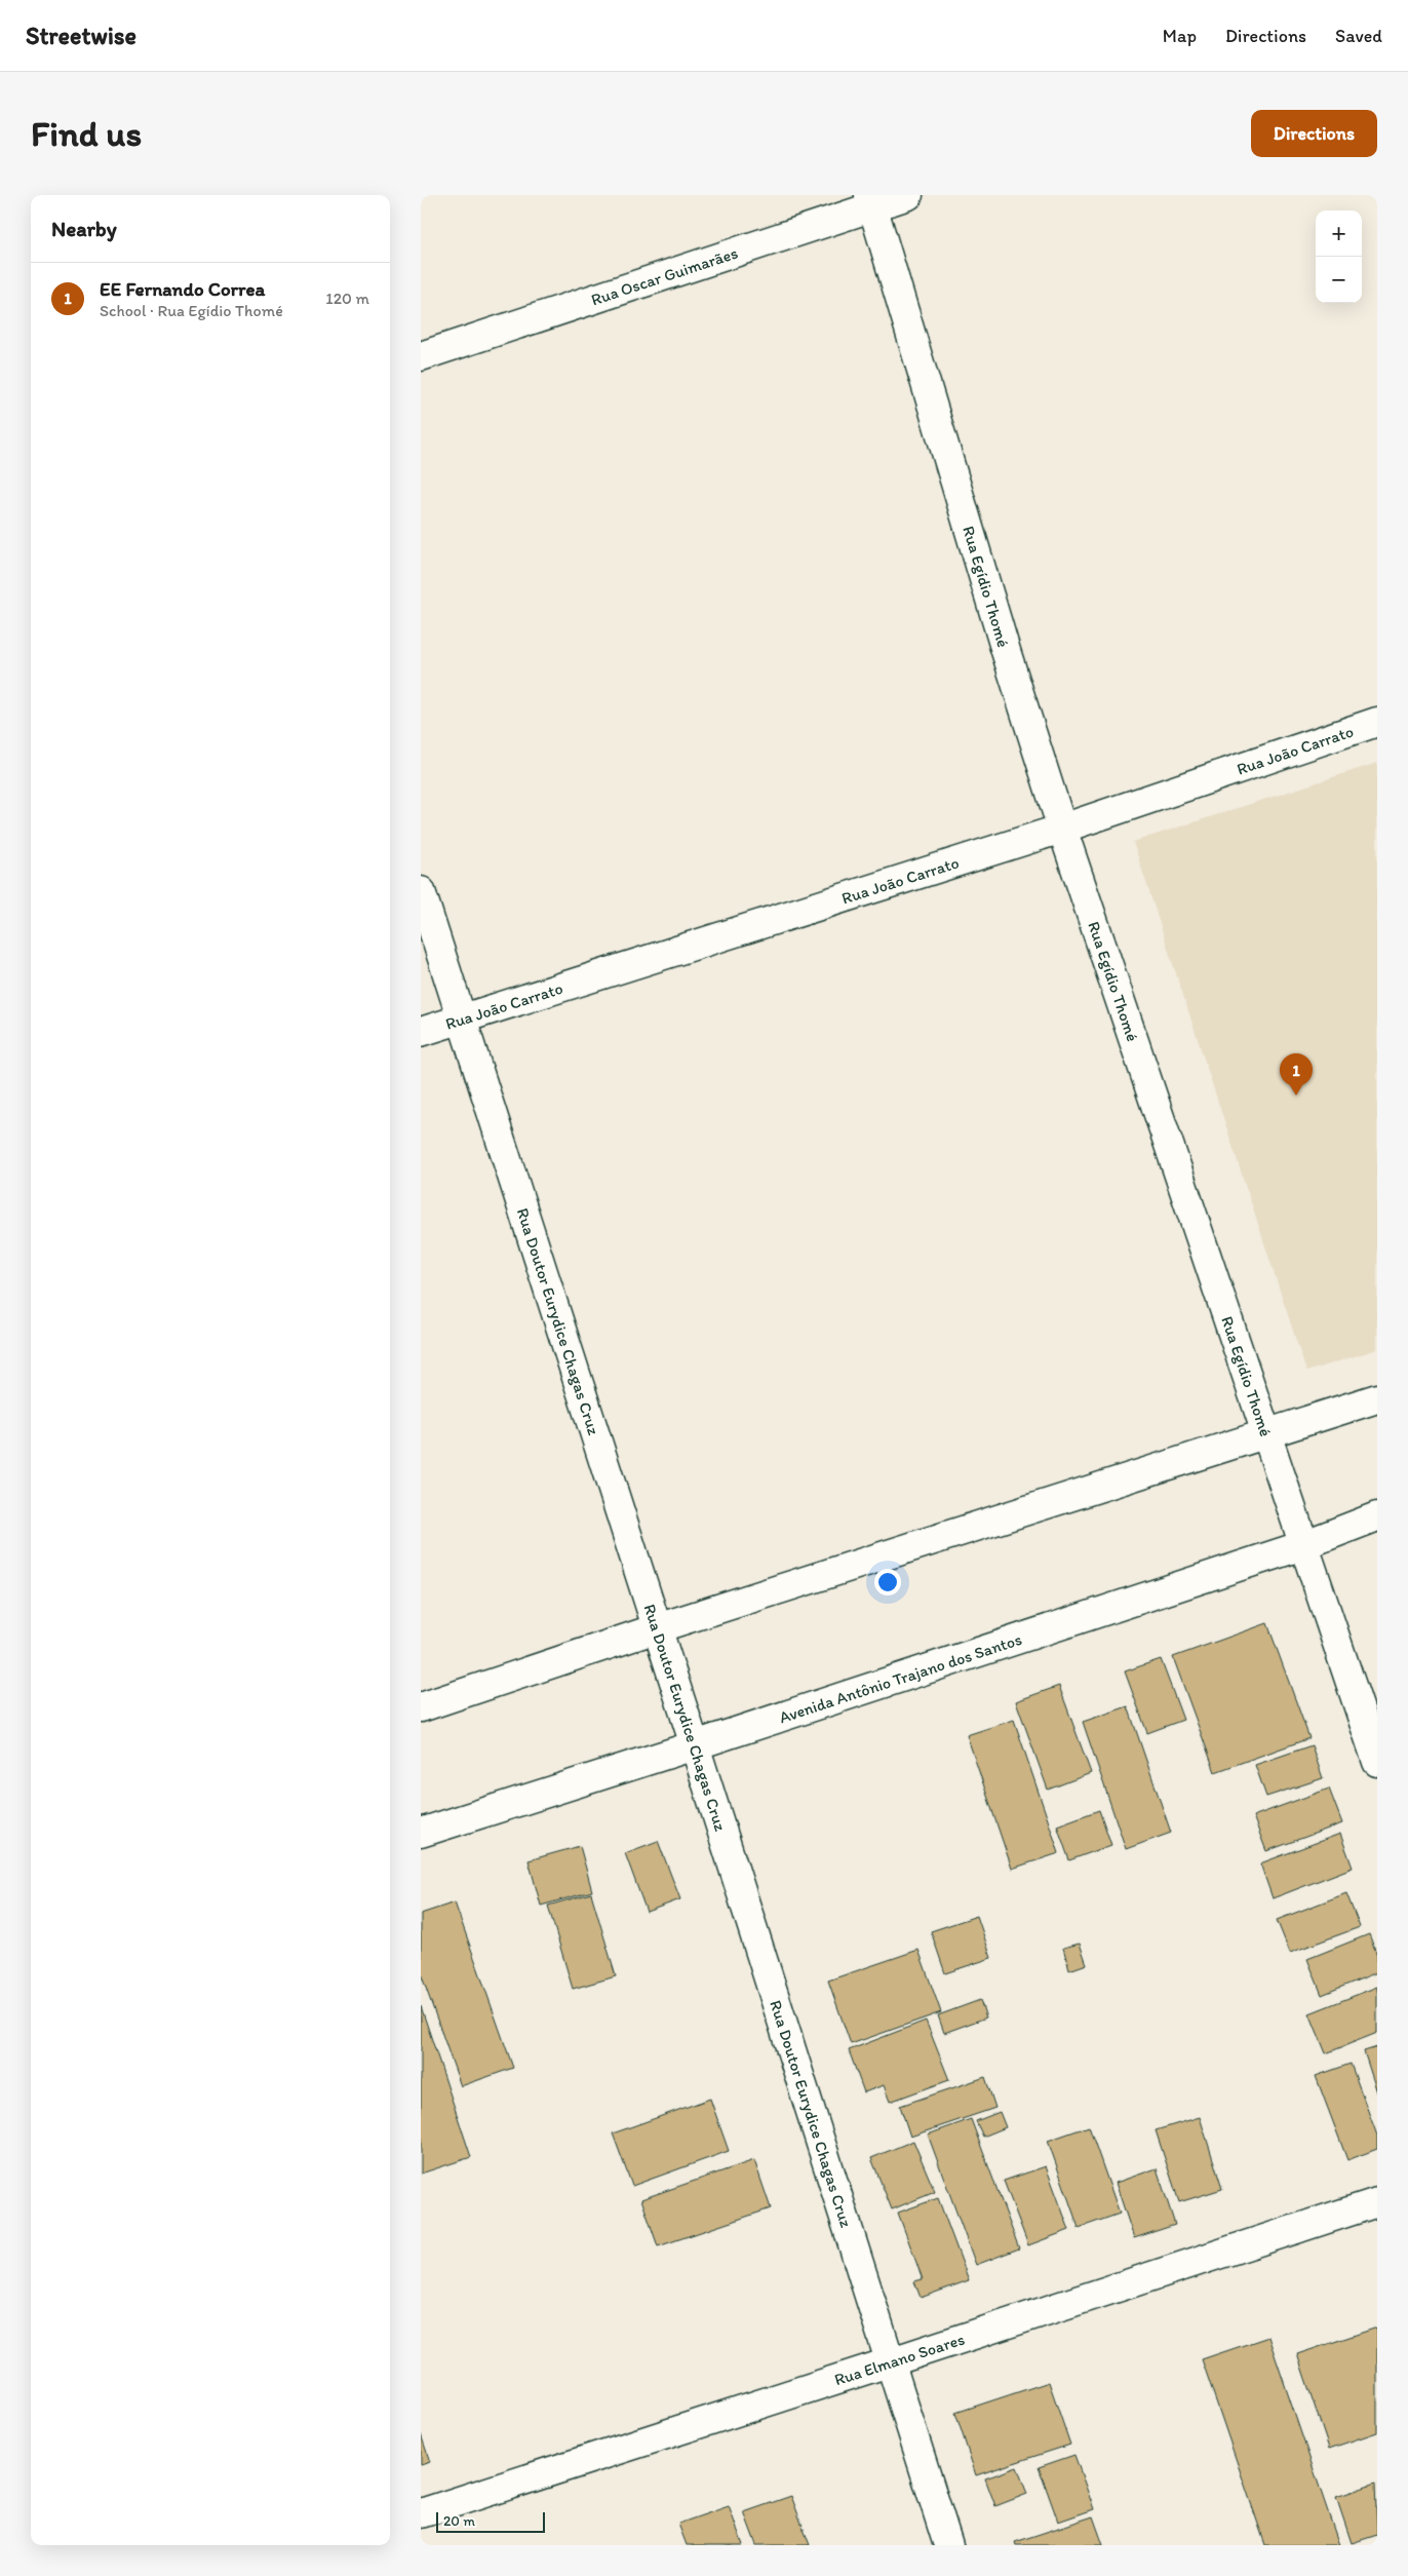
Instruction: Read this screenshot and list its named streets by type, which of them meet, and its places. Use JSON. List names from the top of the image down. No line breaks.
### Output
{"streets":{"street":["Rua Oscar Guimarães","Rua Egídio Thomé","Rua João Carrato","Rua Doutor Eurydice Chagas Cruz","Avenida Antônio Trajano dos Santos","Rua Elmano Soares"]},"crossings":[["Rua Oscar Guimarães","Rua Egídio Thomé"],["Rua Egídio Thomé","Rua João Carrato"],["Rua Egídio Thomé","Avenida Antônio Trajano dos Santos"],["Rua João Carrato","Rua Doutor Eurydice Chagas Cruz"],["Rua Doutor Eurydice Chagas Cruz","Avenida Antônio Trajano dos Santos"],["Rua Doutor Eurydice Chagas Cruz","Rua Elmano Soares"]],"scale_bar":"20 m","page":{"header":"Streetwise","nav":["Map","Directions","Saved"],"buttons":"Directions","title":"Find us","heading":"Nearby","map_buttons":["+","−"],"list":[{"mark":"1","name":"EE Fernando Correa","note":"School · Rua Egídio Thomé","value":"120 m"}],"pins":"1","scale":"20 m"}}
